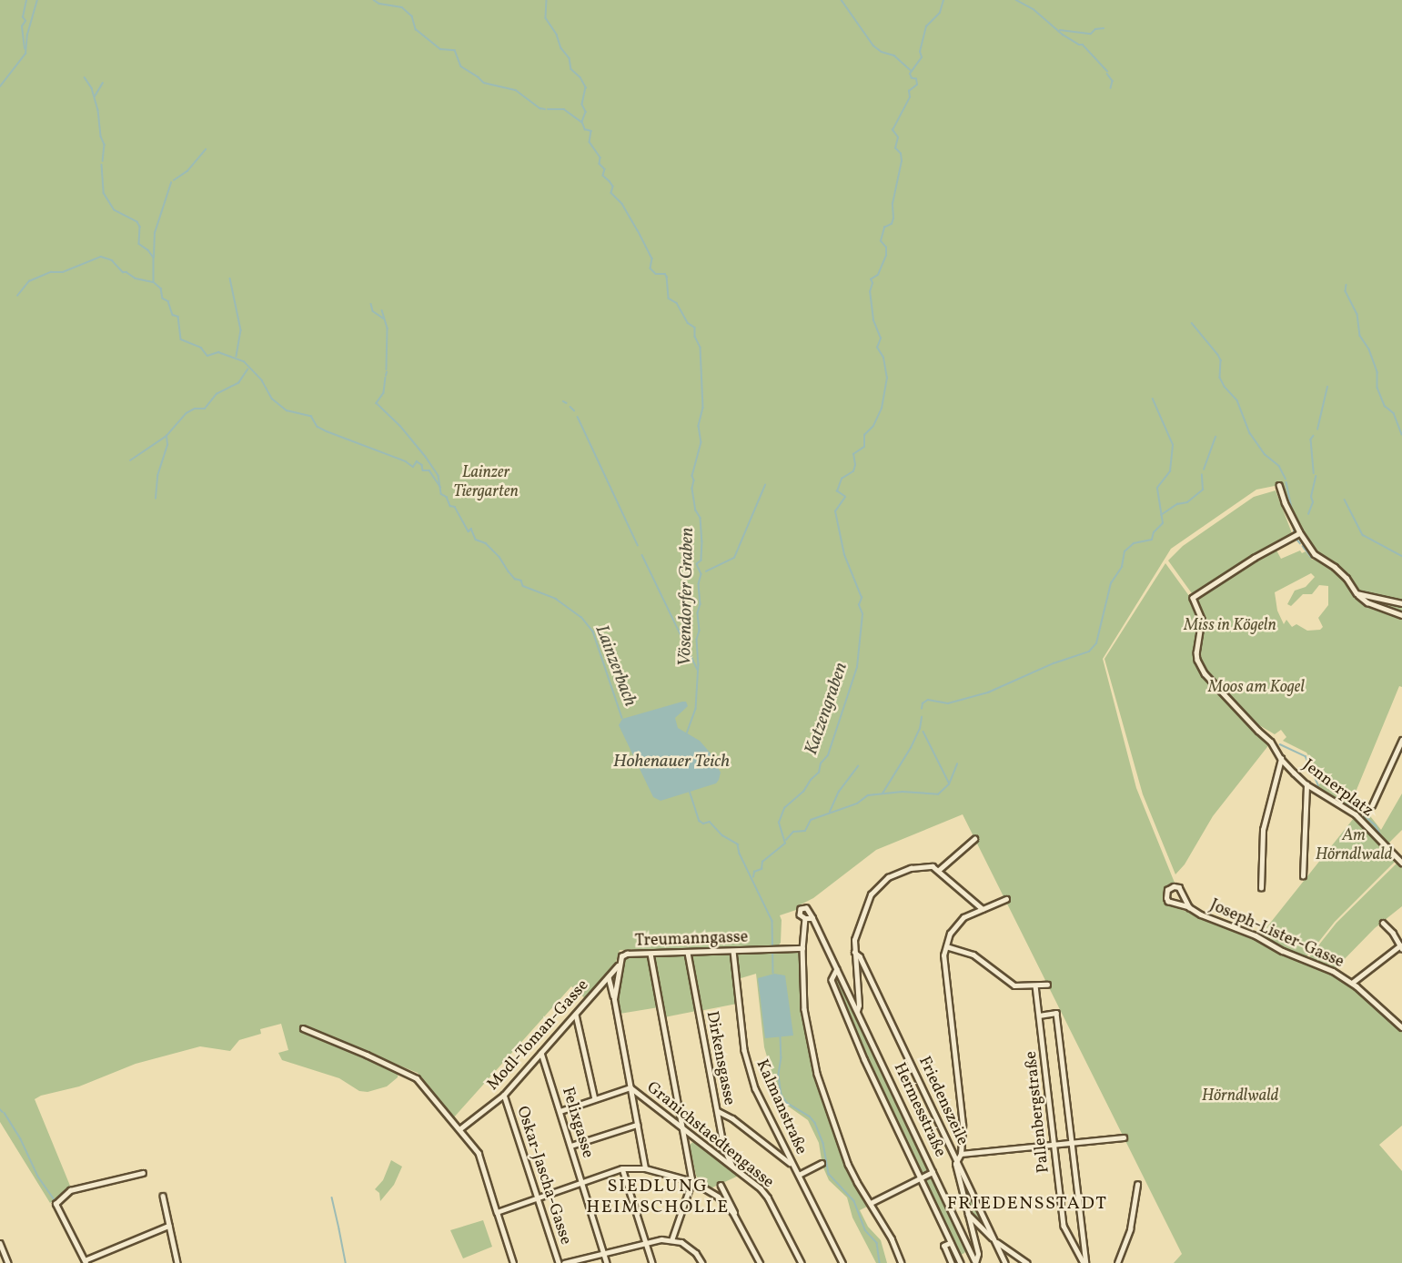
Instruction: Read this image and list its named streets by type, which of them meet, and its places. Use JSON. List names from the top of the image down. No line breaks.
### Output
{"streets":{"street":["Jennerplatz","Joseph-Lister-Gasse","Treumanngasse","Modl-Toman-Gasse","Dirkensgasse","Friedenszeile","Kalmanstraße","Hermesstraße","Pallenbergstraße","Felixgasse","Granichstaedtengasse","Oskar-Jascha-Gasse"]},"crossings":[["Treumanngasse","Modl-Toman-Gasse"],["Treumanngasse","Dirkensgasse"],["Treumanngasse","Kalmanstraße"],["Modl-Toman-Gasse","Felixgasse"],["Modl-Toman-Gasse","Oskar-Jascha-Gasse"],["Dirkensgasse","Granichstaedtengasse"]],"districts":["SIEDLUNG HEIMSCHOLLE","FRIEDENSSTADT"],"water":["Vösendorfer Graben","Lainzerbach","Katzengraben","Hohenauer Teich"],"parks":["Lainzer Tiergarten","Miss in Kögeln","Moos am Kogel","Am Hörndlwald","Hörndlwald"]}
